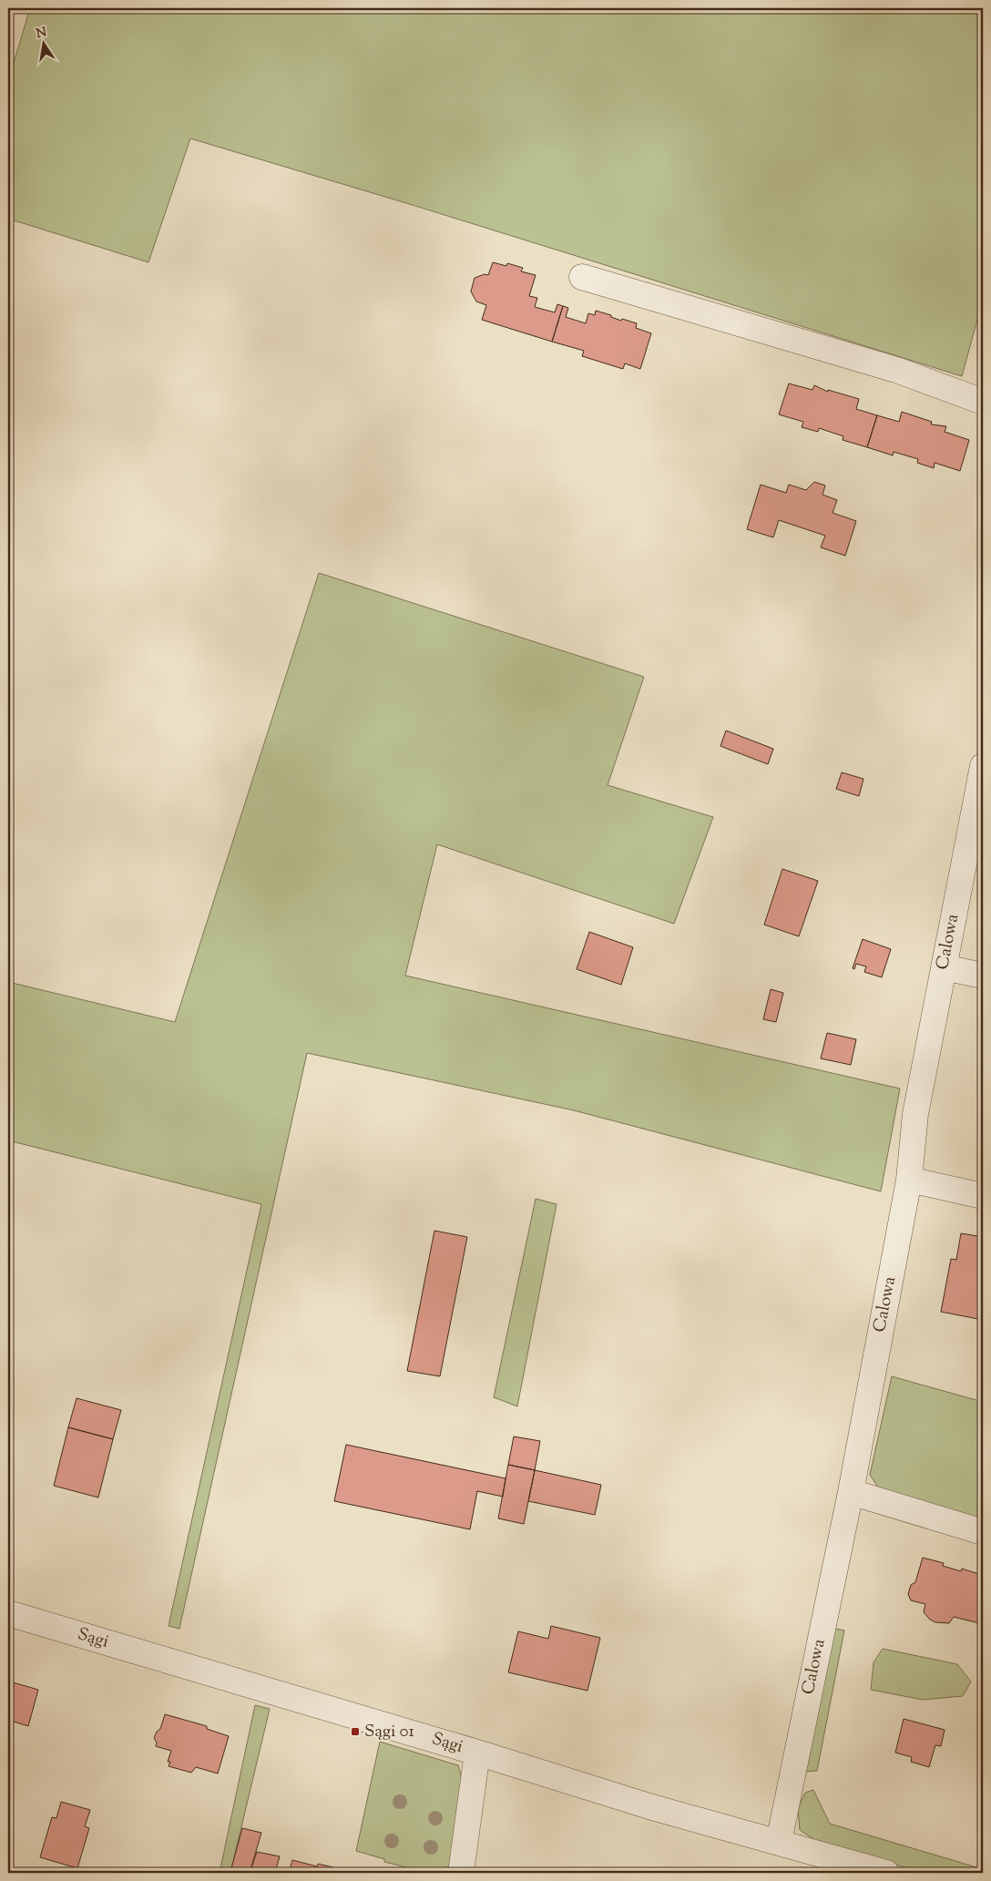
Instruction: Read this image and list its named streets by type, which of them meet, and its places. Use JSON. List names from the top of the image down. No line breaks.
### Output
{"streets":{"street":["Calowa","Sągi"]},"crossings":[["Calowa","Sągi"]],"places":{"transit":["Sągi 01"]},"north":"top"}
